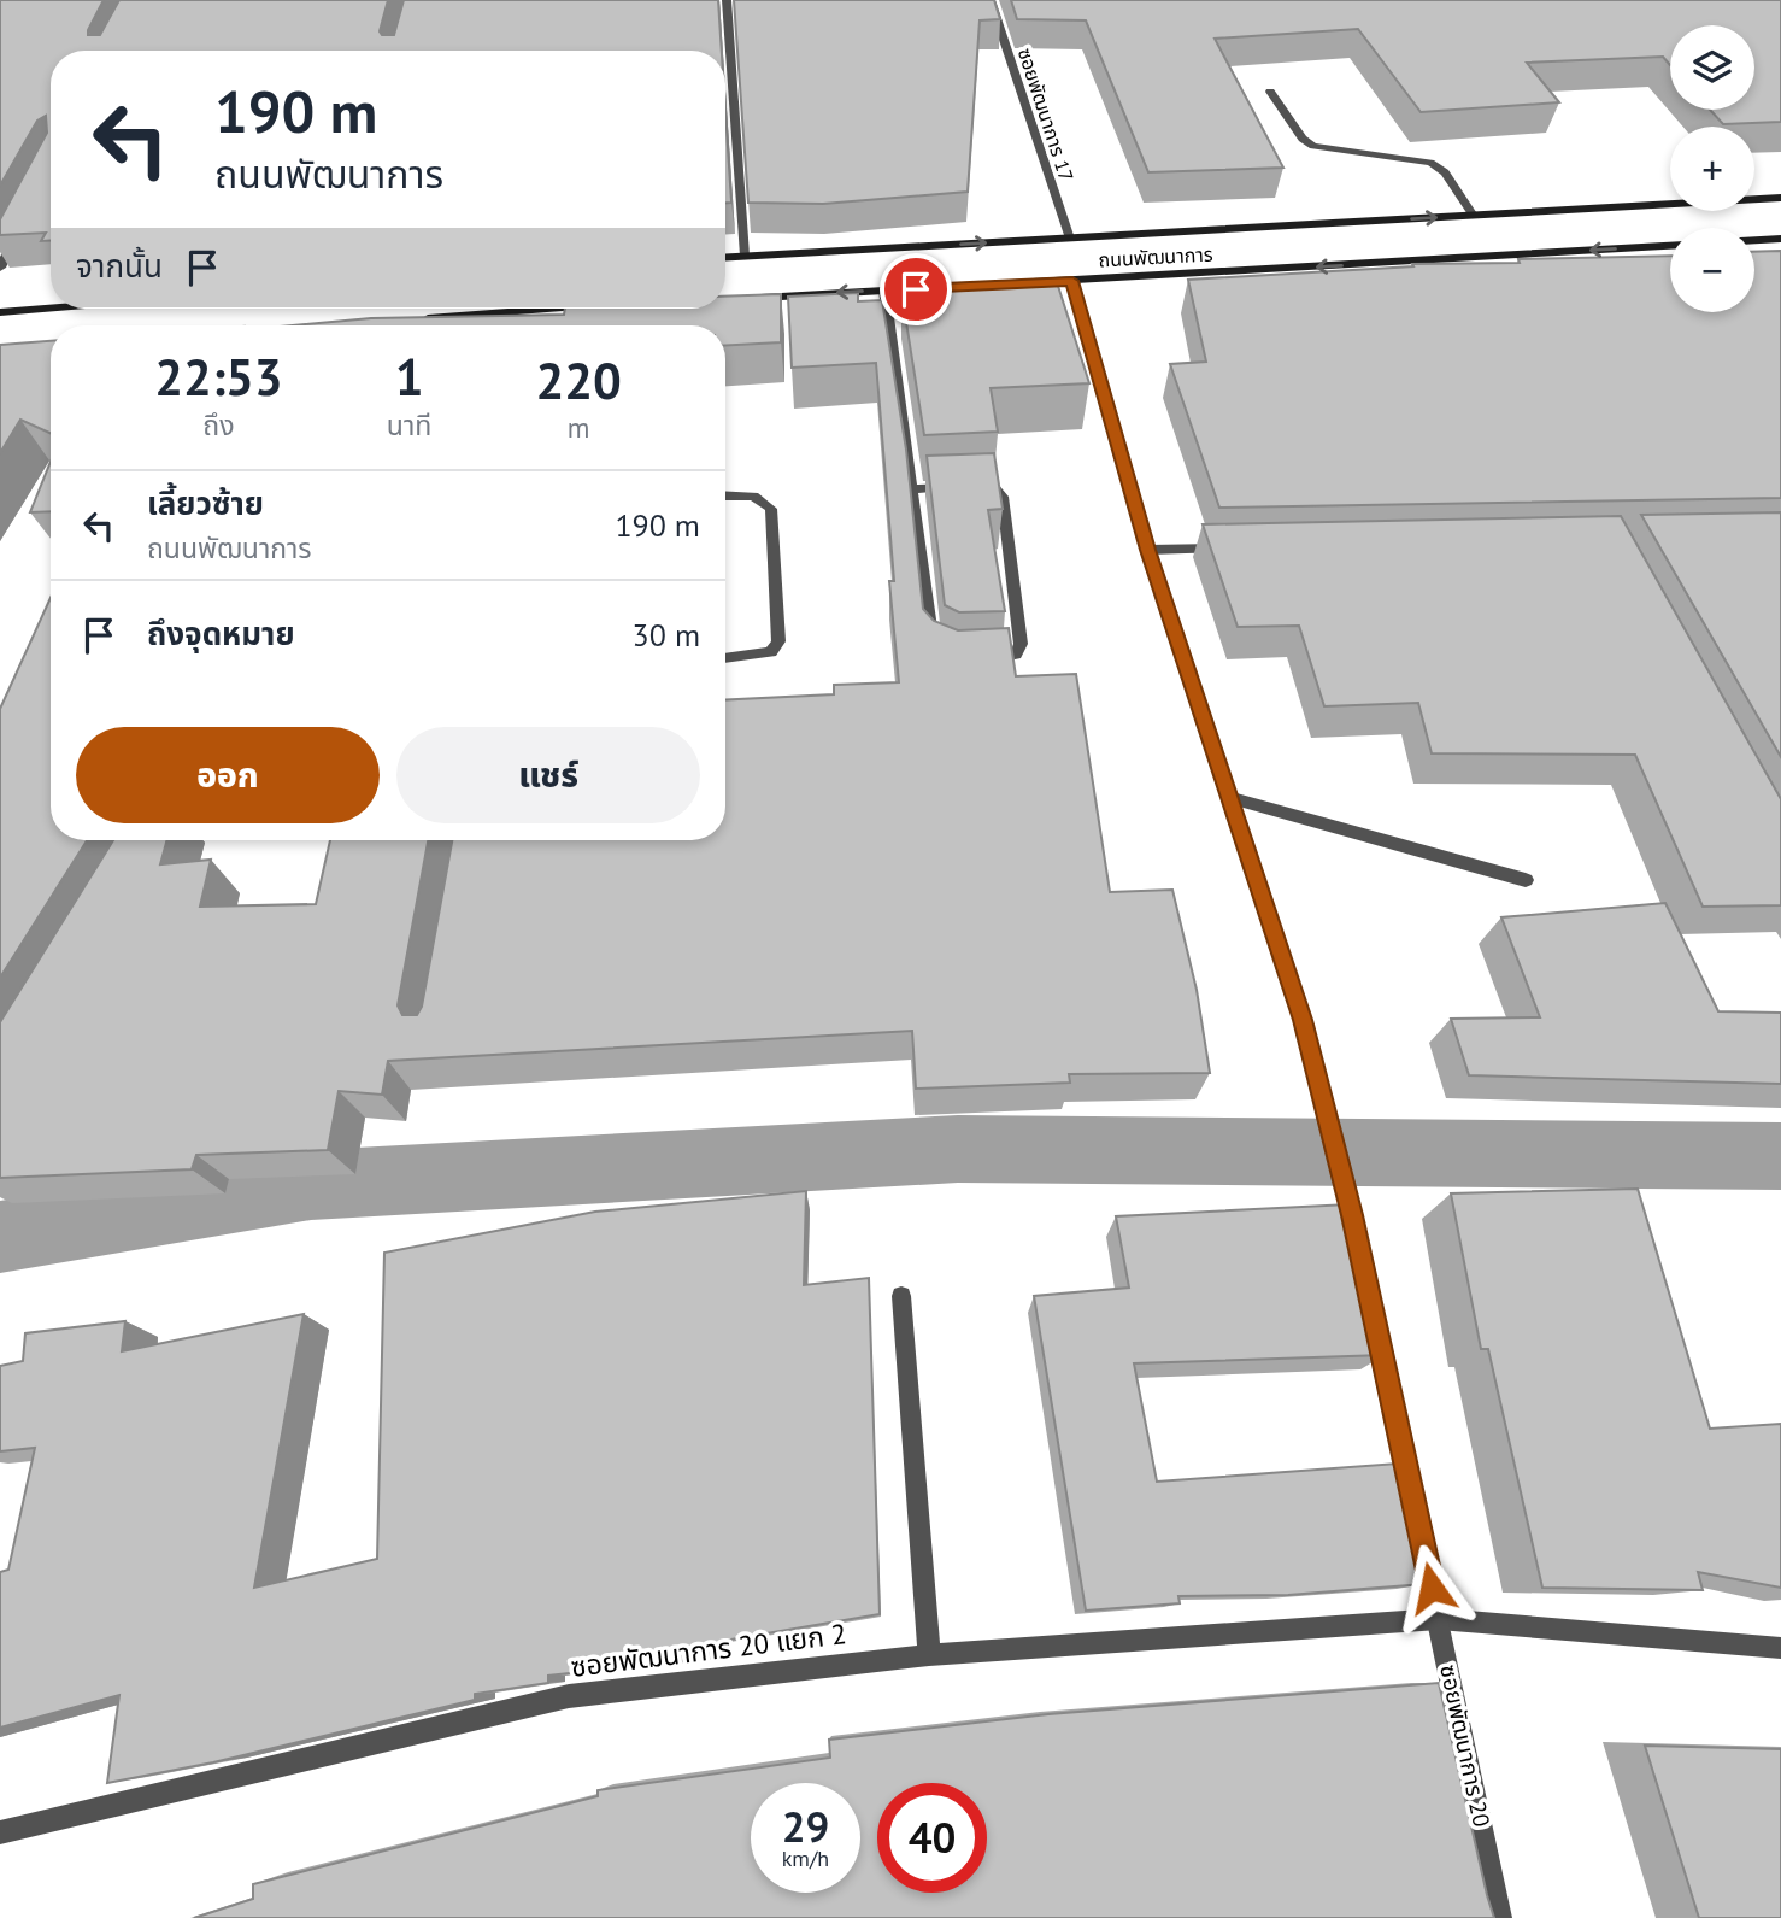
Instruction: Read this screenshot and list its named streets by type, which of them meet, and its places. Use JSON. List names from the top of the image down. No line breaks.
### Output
{"streets":{"main road":["ถนนพัฒนาการ"],"street":["ซอยพัฒนาการ 17","ซอยพัฒนาการ 20 แยก 2","ซอยพัฒนาการ 20"]},"crossings":[["ซอยพัฒนาการ 17","ถนนพัฒนาการ"],["ซอยพัฒนาการ 20 แยก 2","ซอยพัฒนาการ 20"]],"page":{"map_buttons":["+","−"],"turn":["190 m","ถนนพัฒนาการ"],"then":"จากนั้น","eta":["22:53","ถึง","1","นาที","220","m"],"list":[{"name":"เลี้ยวซ้าย","note":"ถนนพัฒนาการ","value":"190 m"},{"name":"ถึงจุดหมาย","value":"30 m"}],"buttons":["ออก","แชร์"],"speed":"29 km/h","limit":"40"}}
